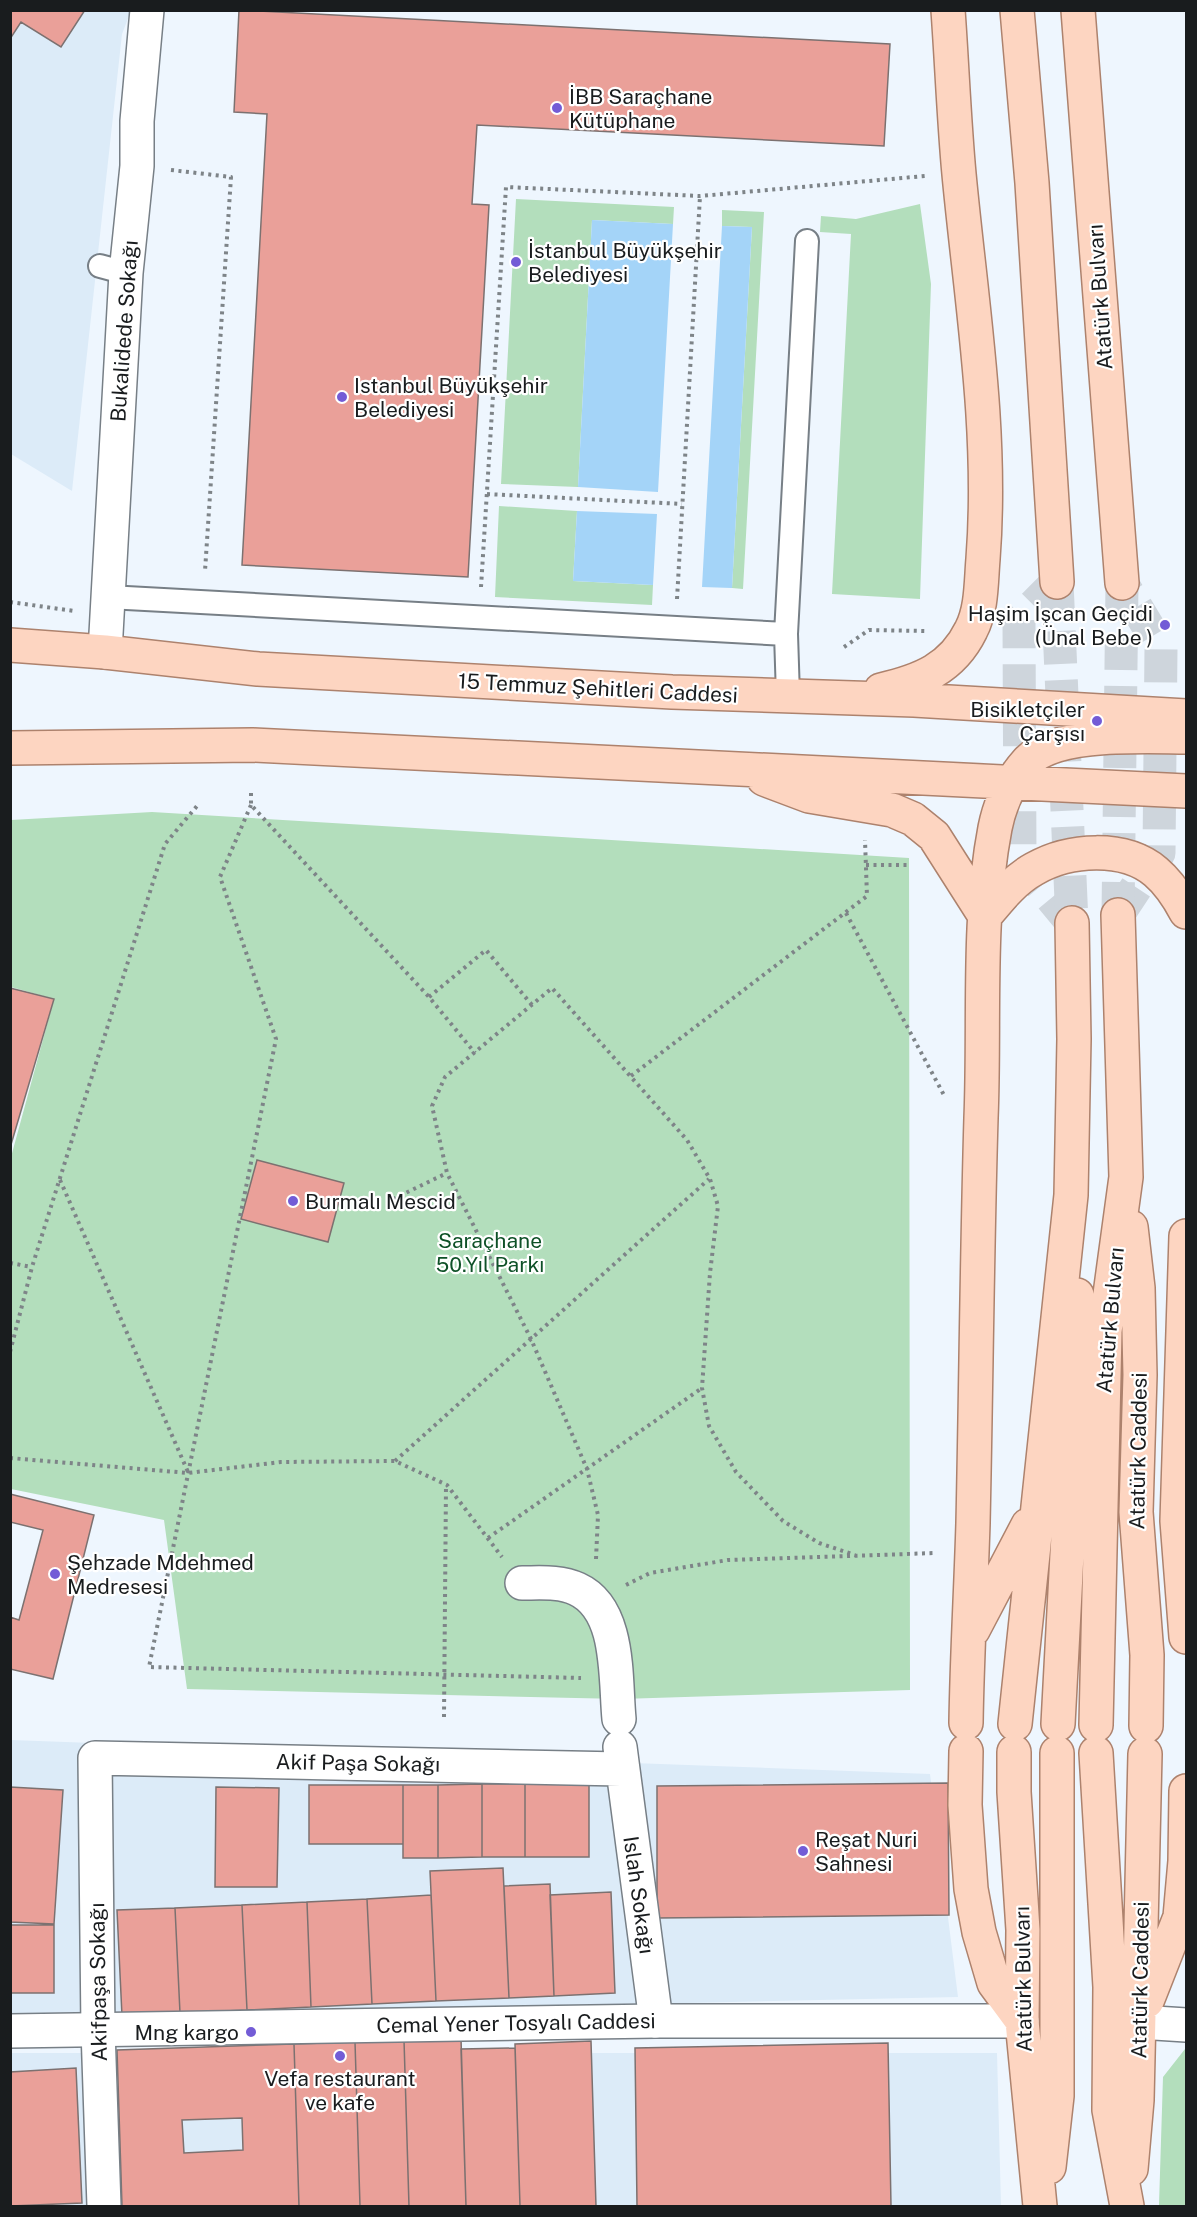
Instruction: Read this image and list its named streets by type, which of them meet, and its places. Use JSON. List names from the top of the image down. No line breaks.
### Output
{"streets":{"main road":["Atatürk Bulvarı","15 Temmuz Şehitleri Caddesi","Atatürk Caddesi"],"street":["Bukalidede Sokağı","Akif Paşa Sokağı","Islah Sokağı","Akifpaşa Sokağı","Cemal Yener Tosyalı Caddesi"]},"crossings":[["Atatürk Bulvarı","Atatürk Caddesi"],["Atatürk Bulvarı","Cemal Yener Tosyalı Caddesi"],["Bukalidede Sokağı","15 Temmuz Şehitleri Caddesi"],["Akif Paşa Sokağı","Islah Sokağı"],["Akif Paşa Sokağı","Akifpaşa Sokağı"],["Islah Sokağı","Cemal Yener Tosyalı Caddesi"],["Akifpaşa Sokağı","Cemal Yener Tosyalı Caddesi"]],"parks":["Saraçhane 50.Yıl Parkı"],"places":["İBB Saraçhane Kütüphane","İstanbul Büyükşehir Belediyesi","Istanbul Büyükşehir Belediyesi","Haşim İşcan Geçidi (Ünal Bebe )","Bisikletçiler Çarşısı","Burmalı Mescid","Şehzade Mdehmed Medresesi","Reşat Nuri Sahnesi","Mng kargo","Vefa restaurant ve kafe"]}
